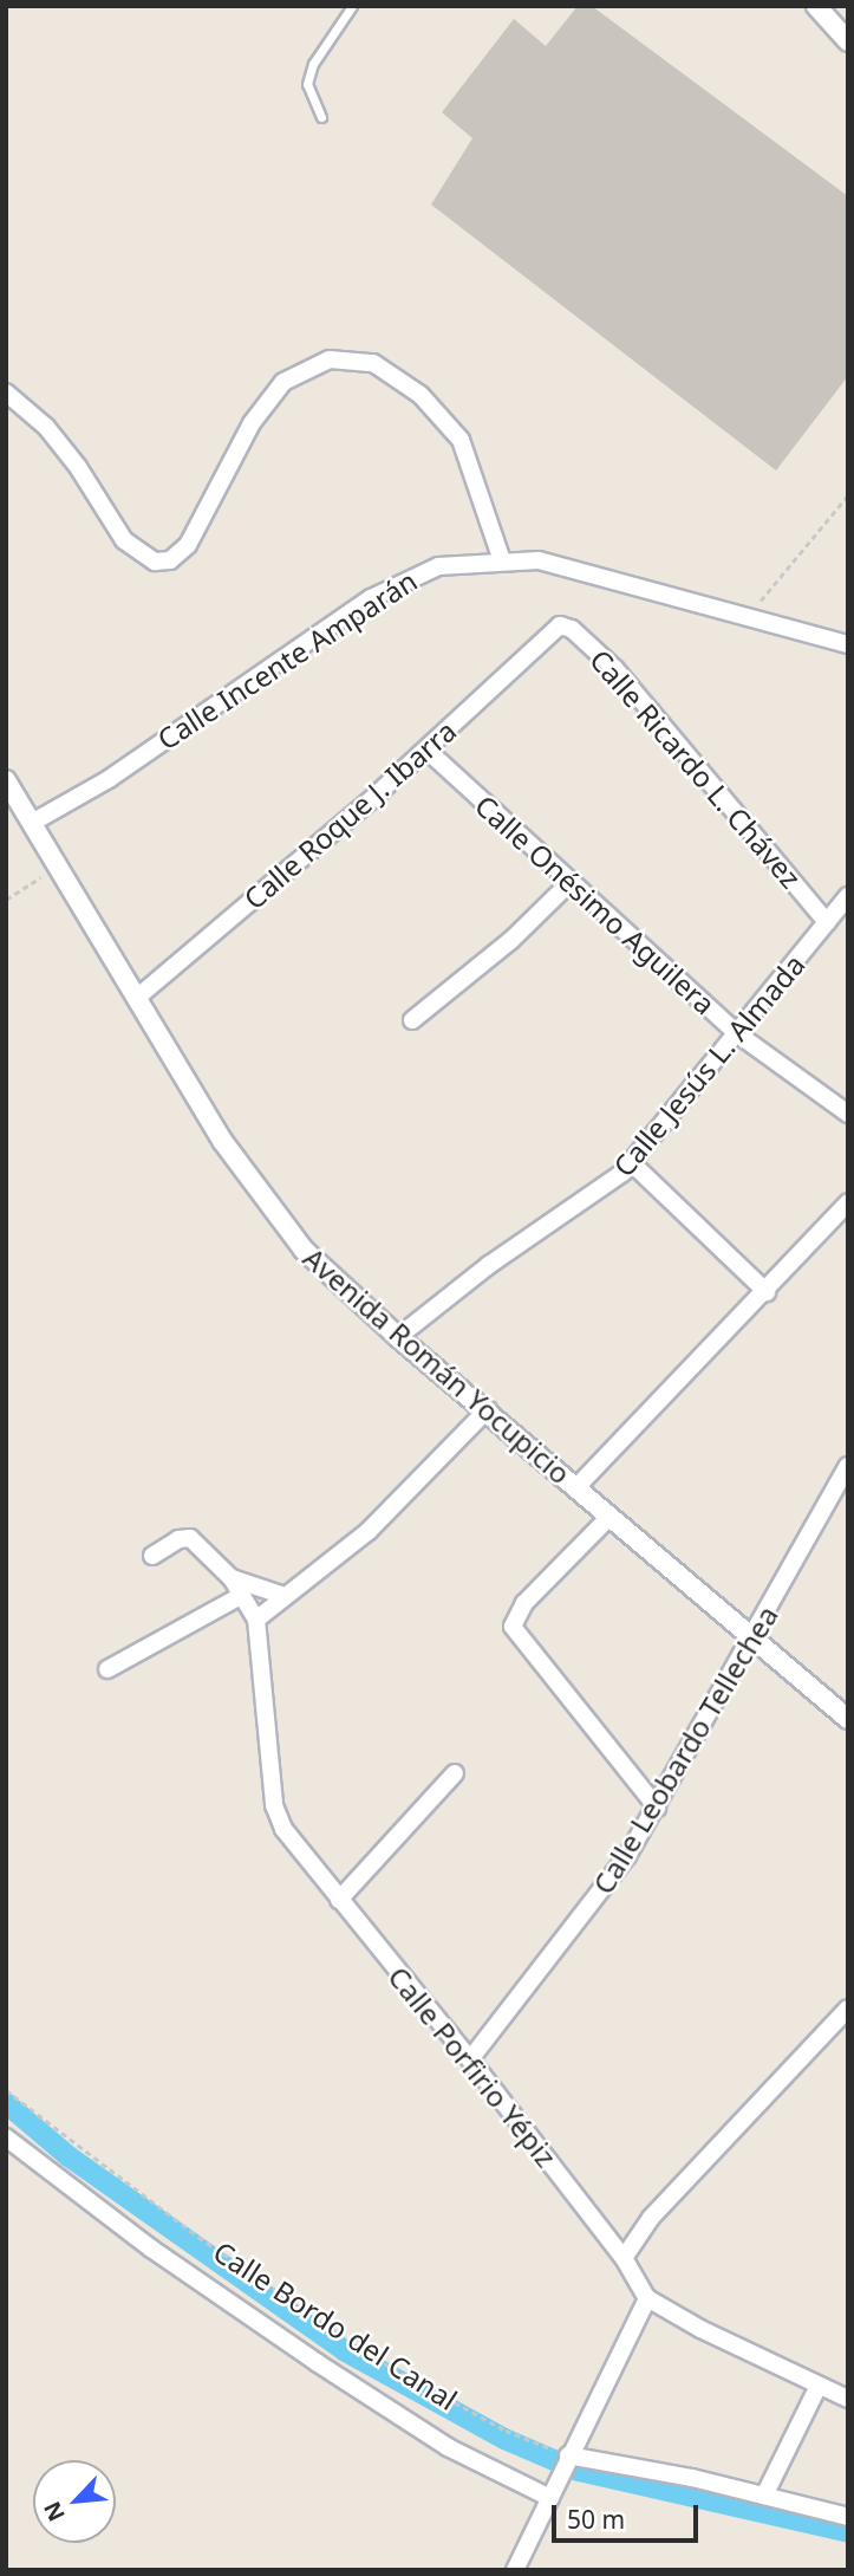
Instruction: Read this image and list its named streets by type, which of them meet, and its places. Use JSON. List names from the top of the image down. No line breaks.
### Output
{"streets":{"street":["Calle Incente Amparán","Calle Ricardo L. Chávez","Calle Roque J. Ibarra","Calle Onésimo Aguilera","Calle Jesús L. Almada","Avenida Román Yocupicio","Calle Leobardo Tellechea","Calle Porfirio Yépiz"],"path":["Calle Bordo del Canal"]},"crossings":[["Calle Incente Amparán","Avenida Román Yocupicio"],["Calle Ricardo L. Chávez","Calle Roque J. Ibarra"],["Calle Ricardo L. Chávez","Calle Jesús L. Almada"],["Calle Roque J. Ibarra","Calle Onésimo Aguilera"],["Calle Roque J. Ibarra","Avenida Román Yocupicio"],["Calle Onésimo Aguilera","Calle Jesús L. Almada"],["Calle Jesús L. Almada","Avenida Román Yocupicio"],["Avenida Román Yocupicio","Calle Leobardo Tellechea"],["Calle Leobardo Tellechea","Calle Porfirio Yépiz"]],"scale_bar":"50 m","north":"bottom left"}
